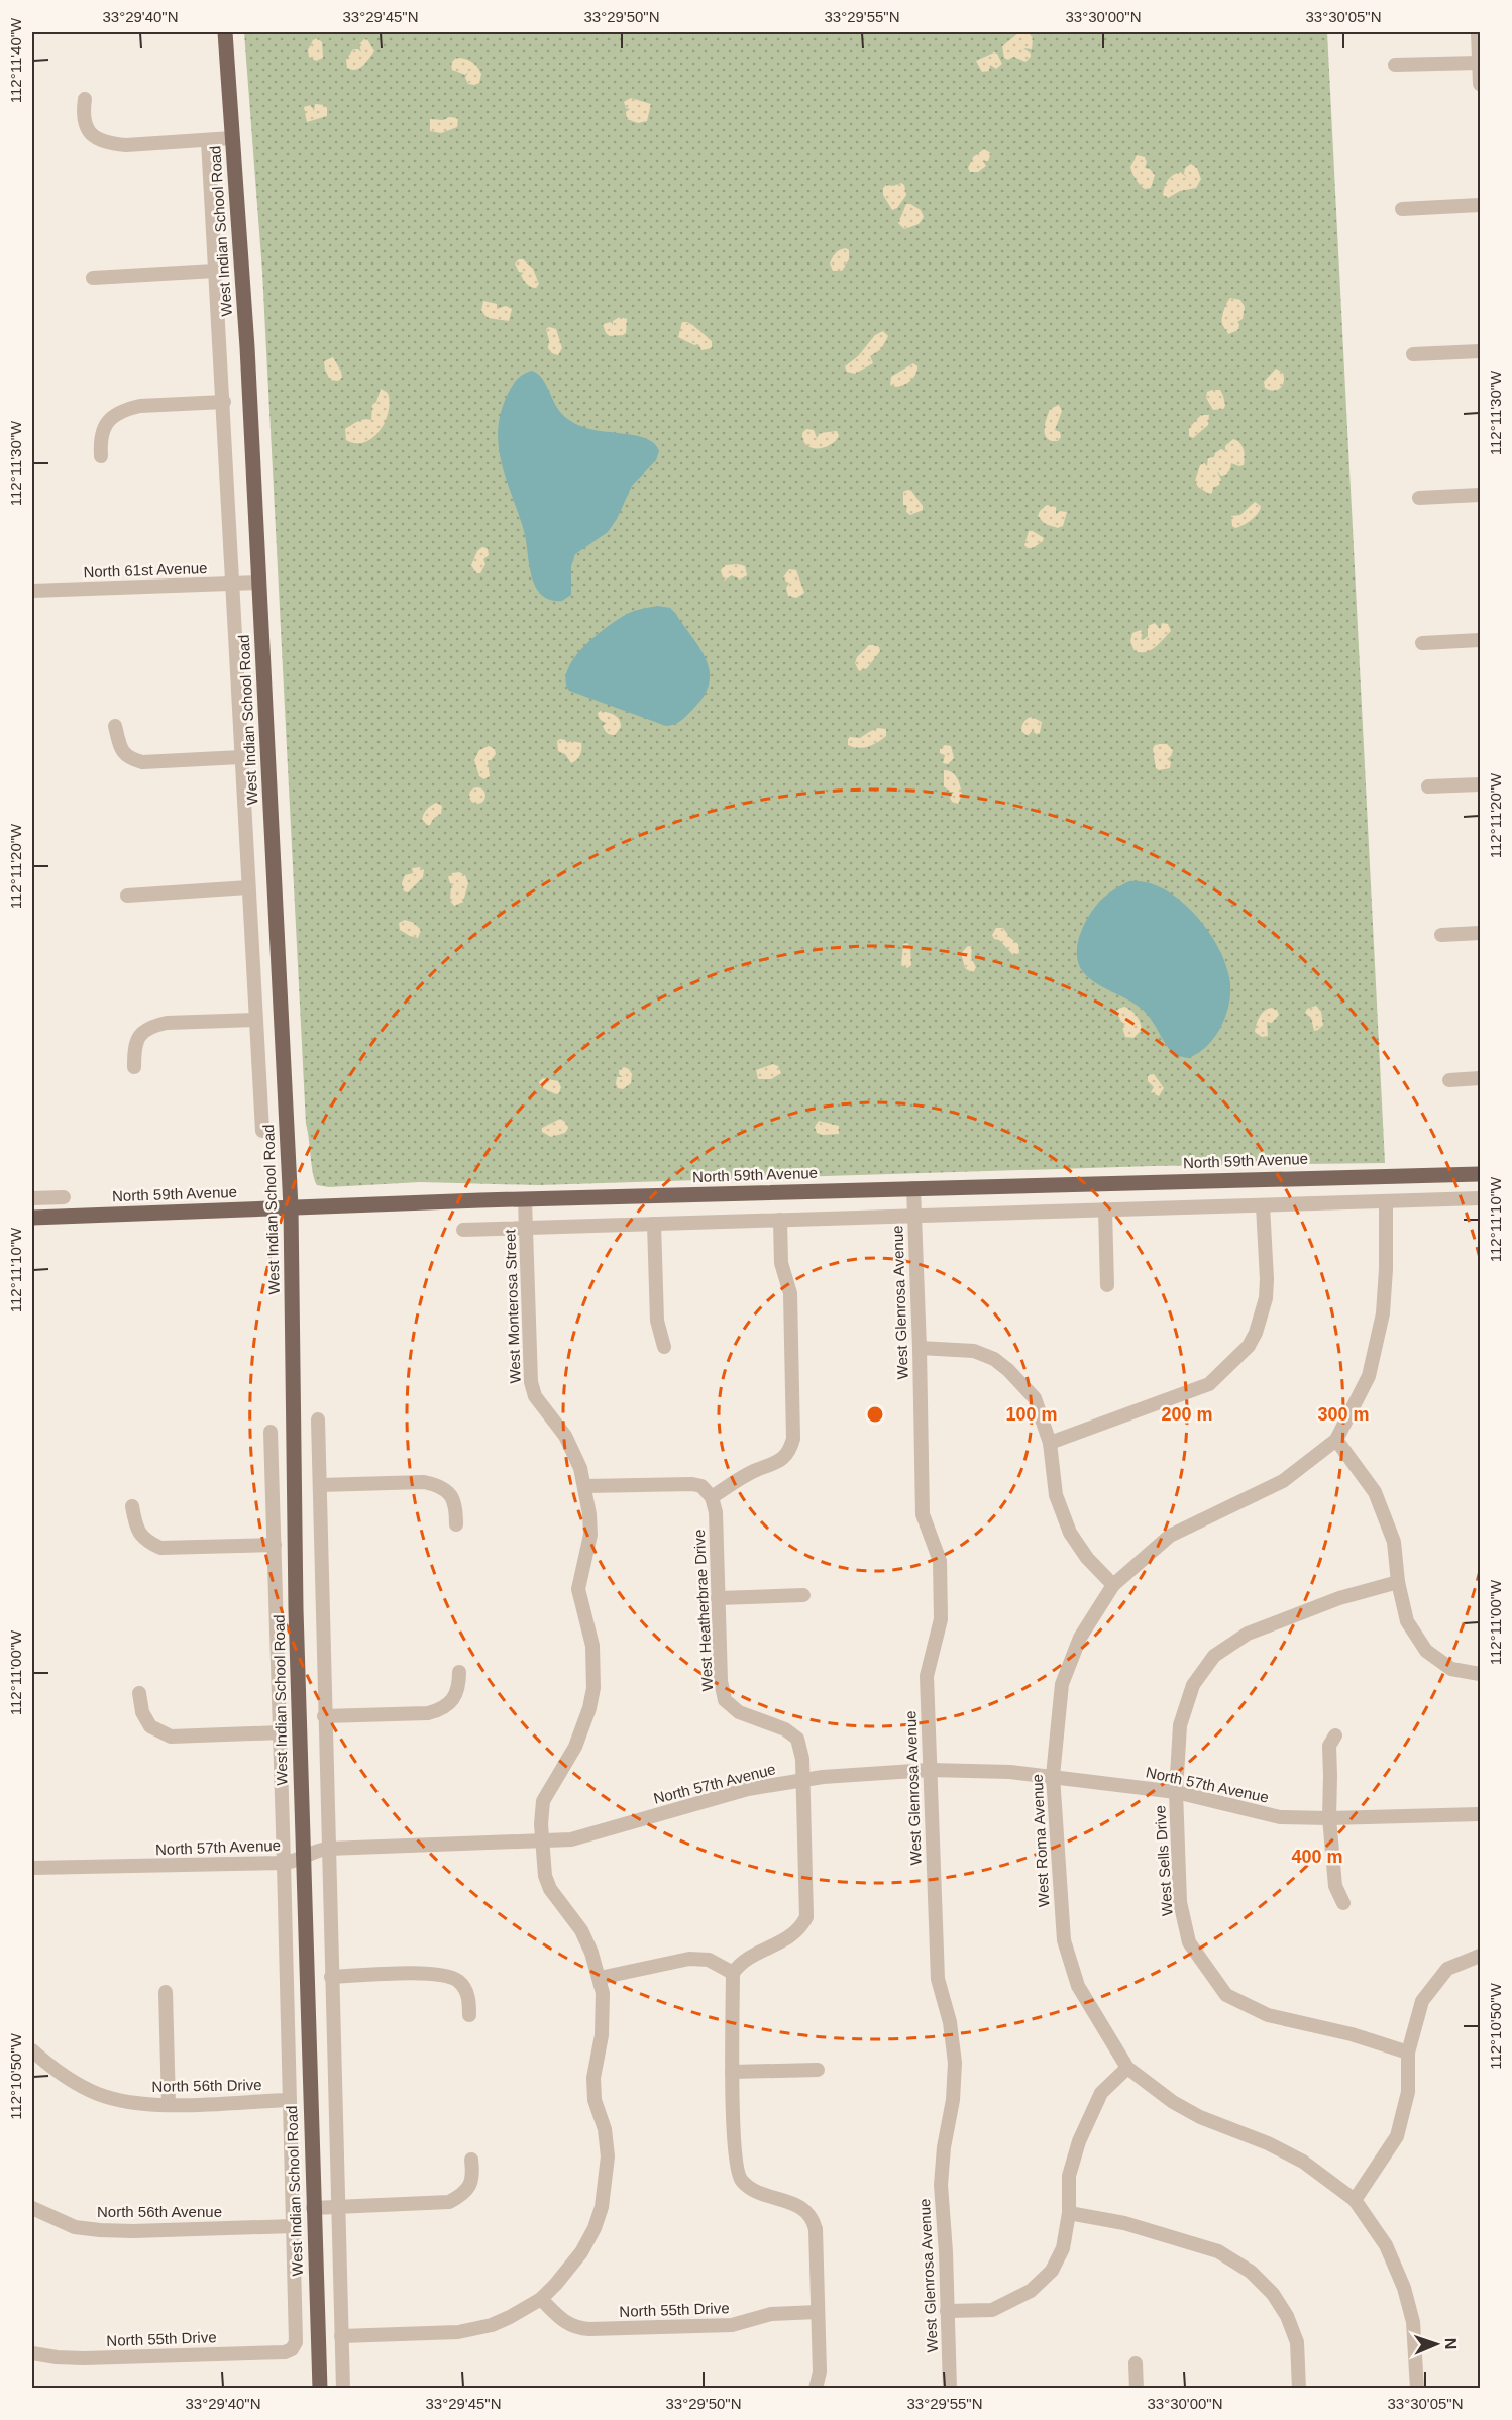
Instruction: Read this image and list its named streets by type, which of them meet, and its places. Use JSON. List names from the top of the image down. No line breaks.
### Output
{"streets":{"main road":["West Indian School Road","North 59th Avenue"],"street":["North 61st Avenue","West Glenrosa Avenue","West Monterosa Street","West Heatherbrae Drive","North 57th Avenue","West Roma Avenue","West Sells Drive","North 56th Drive","North 56th Avenue","North 55th Drive"]},"crossings":[["West Indian School Road","North 61st Avenue"],["West Indian School Road","North 59th Avenue"],["West Indian School Road","North 57th Avenue"],["West Indian School Road","North 56th Drive"],["West Indian School Road","North 56th Avenue"],["West Indian School Road","North 55th Drive"],["North 59th Avenue","West Glenrosa Avenue"],["North 59th Avenue","West Monterosa Street"],["West Glenrosa Avenue","North 57th Avenue"],["West Monterosa Street","North 57th Avenue"],["West Monterosa Street","North 55th Drive"],["West Heatherbrae Drive","North 57th Avenue"],["North 57th Avenue","West Roma Avenue"],["North 57th Avenue","West Sells Drive"]],"north":"right","coordinates":["33°29'40\"N","33°29'45\"N","33°29'50\"N","33°29'55\"N","33°30'00\"N","33°30'05\"N","112°11'40\"W","112°11'30\"W","112°11'20\"W","112°11'10\"W","112°11'00\"W","112°10'50\"W"],"rings":["100 m","200 m","300 m","400 m"]}
